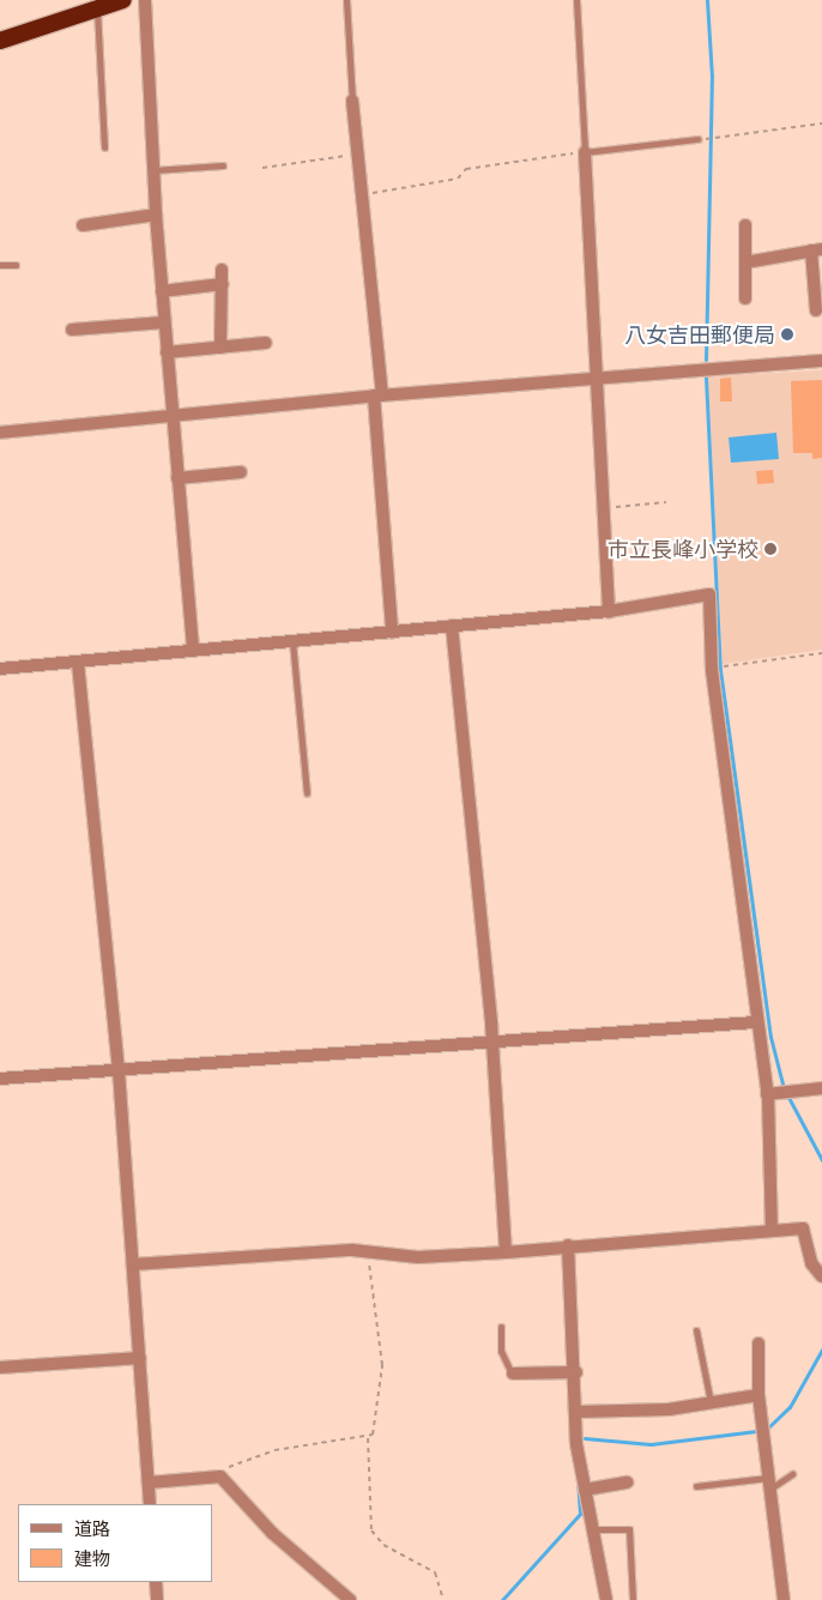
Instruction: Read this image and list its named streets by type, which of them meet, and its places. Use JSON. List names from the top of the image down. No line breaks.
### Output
{"places":["八女吉田郵便局","市立長峰小学校"],"legend":["道路","建物"]}
